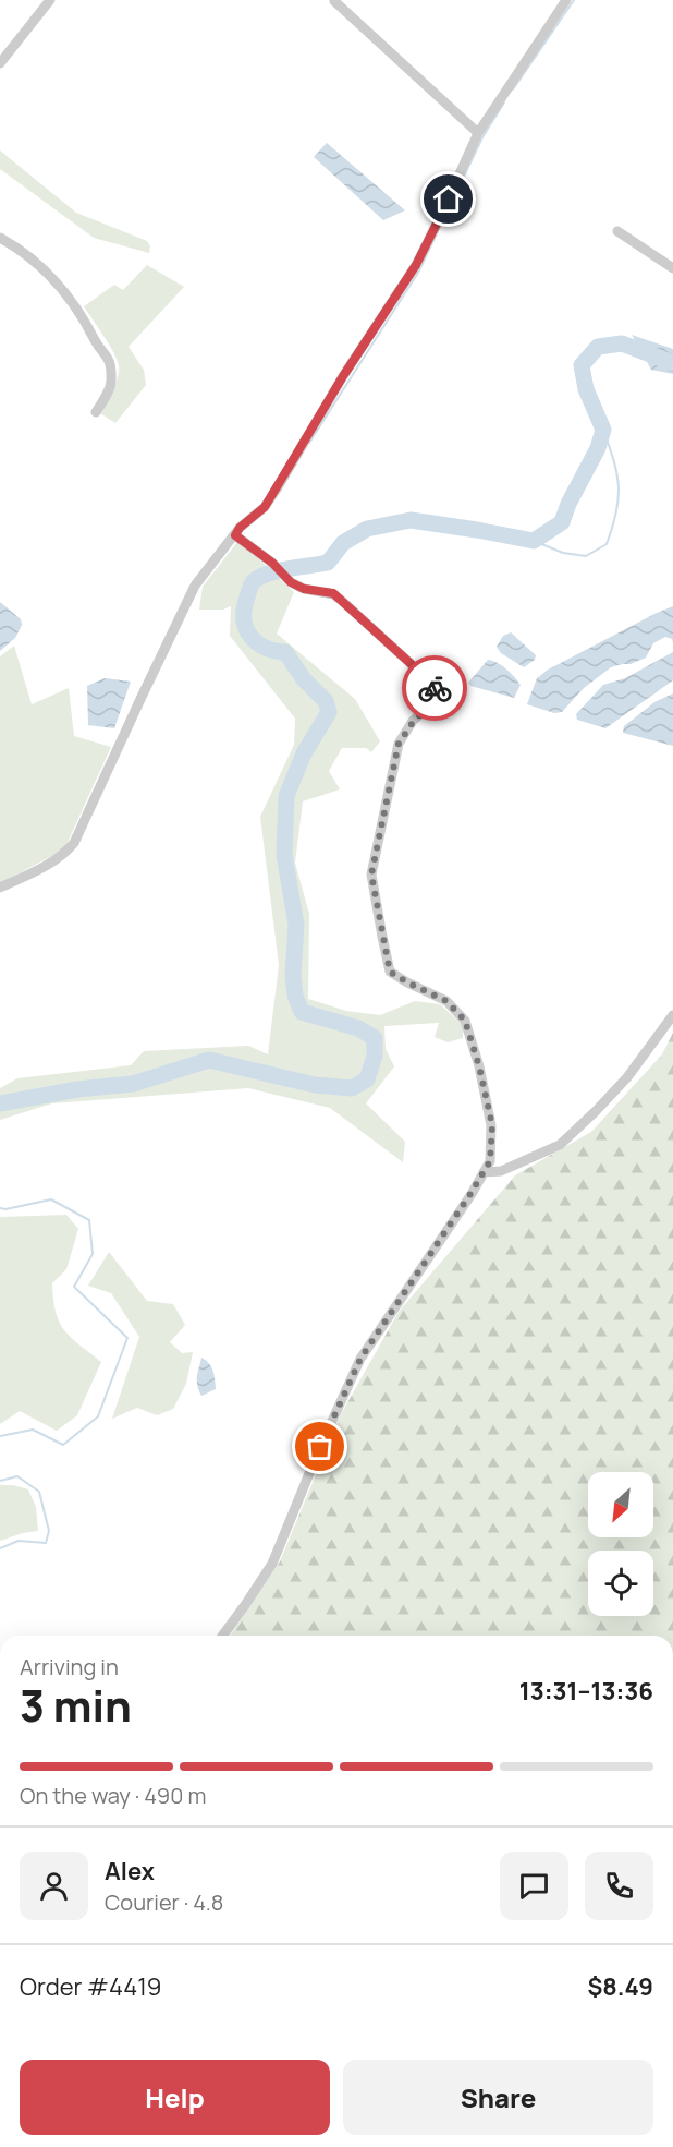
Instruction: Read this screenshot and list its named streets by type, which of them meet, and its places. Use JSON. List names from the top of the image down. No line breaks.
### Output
{"north":"bottom left","page":{"heading":["3 min","Arriving in","13:31–13:36"],"panel":["Alex","Courier · 4.8","Order #4419","$8.49"],"bar":"On the way · 490 m","buttons":["Help","Share"]}}
